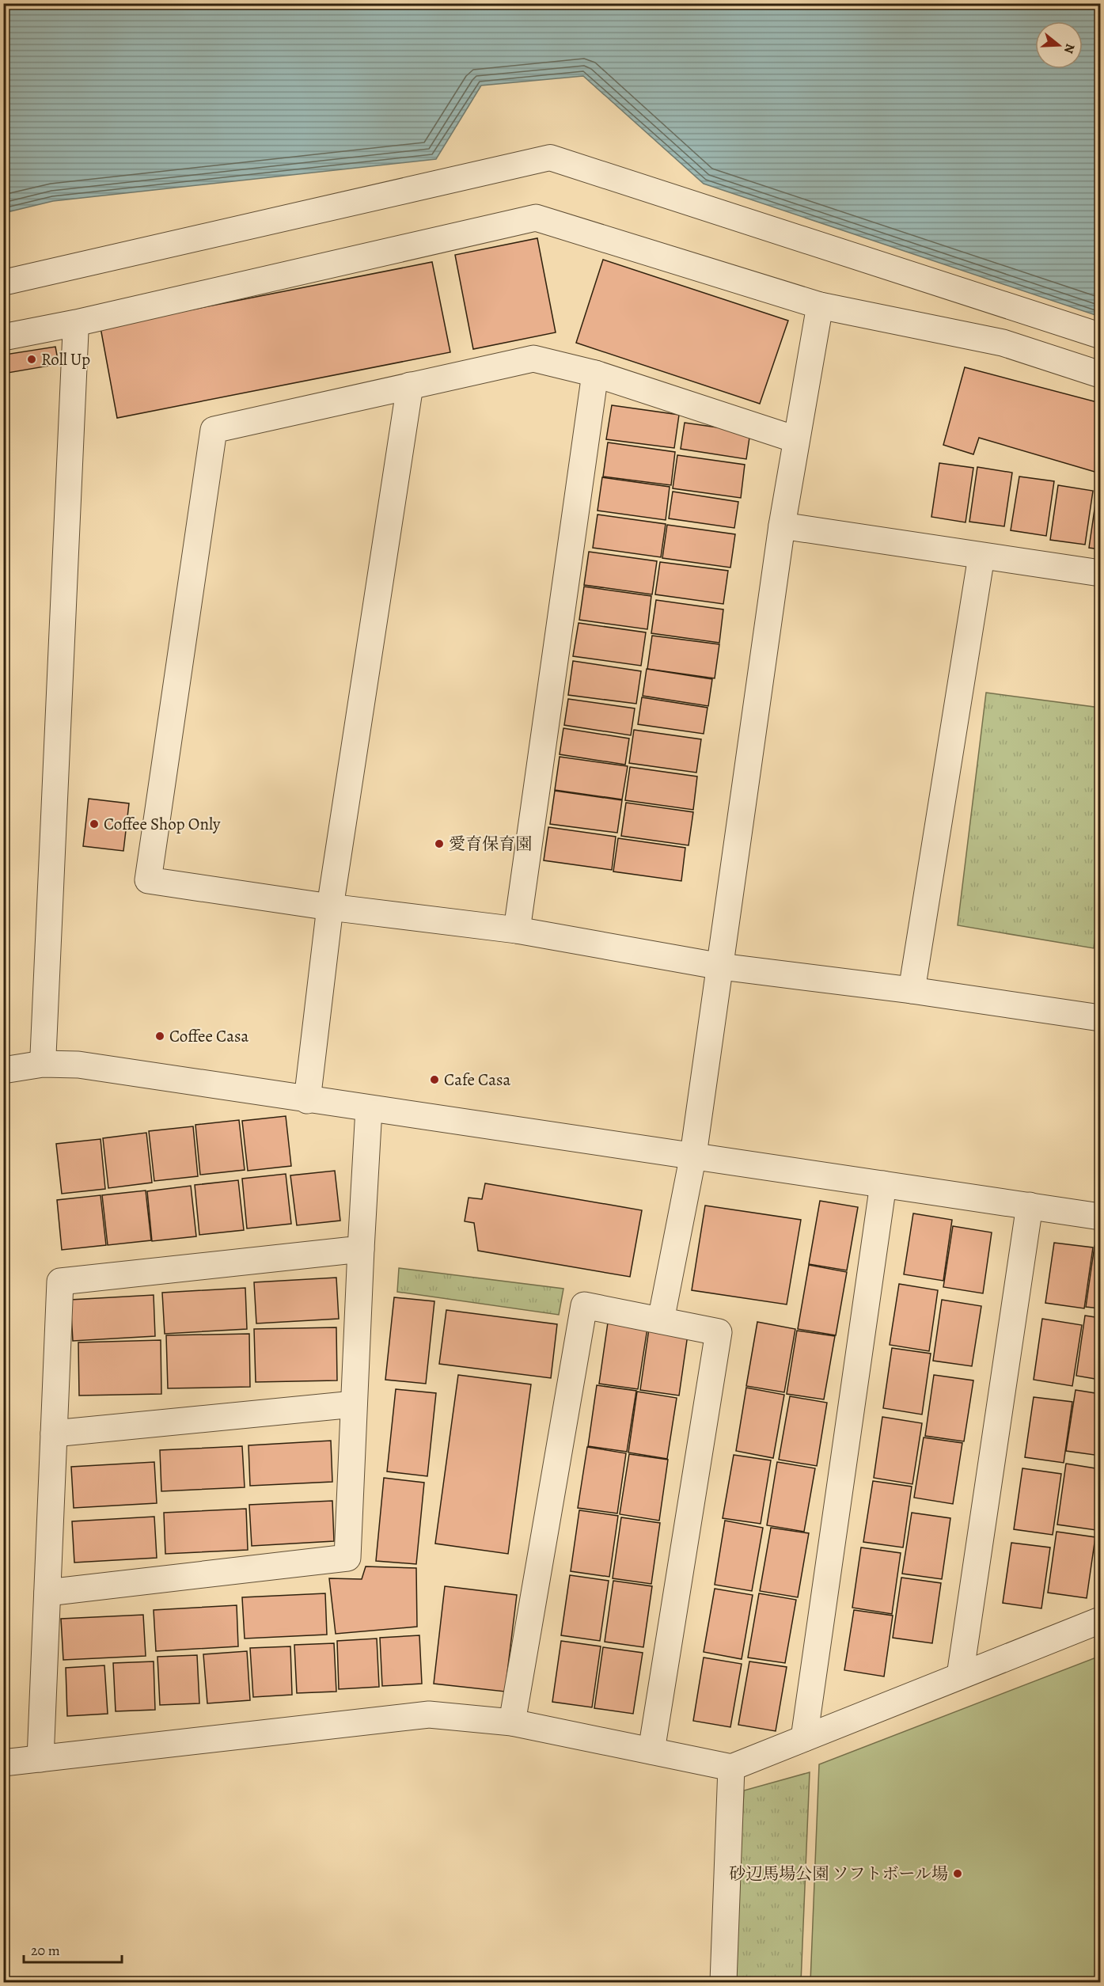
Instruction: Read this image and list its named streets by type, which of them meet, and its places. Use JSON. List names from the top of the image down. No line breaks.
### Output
{"places":["Roll Up","Coffee Shop Only","愛育保育園","Coffee Casa","Cafe Casa","砂辺馬場公園 ソフトボール場"],"scale_bar":"20 m","north":"right"}
